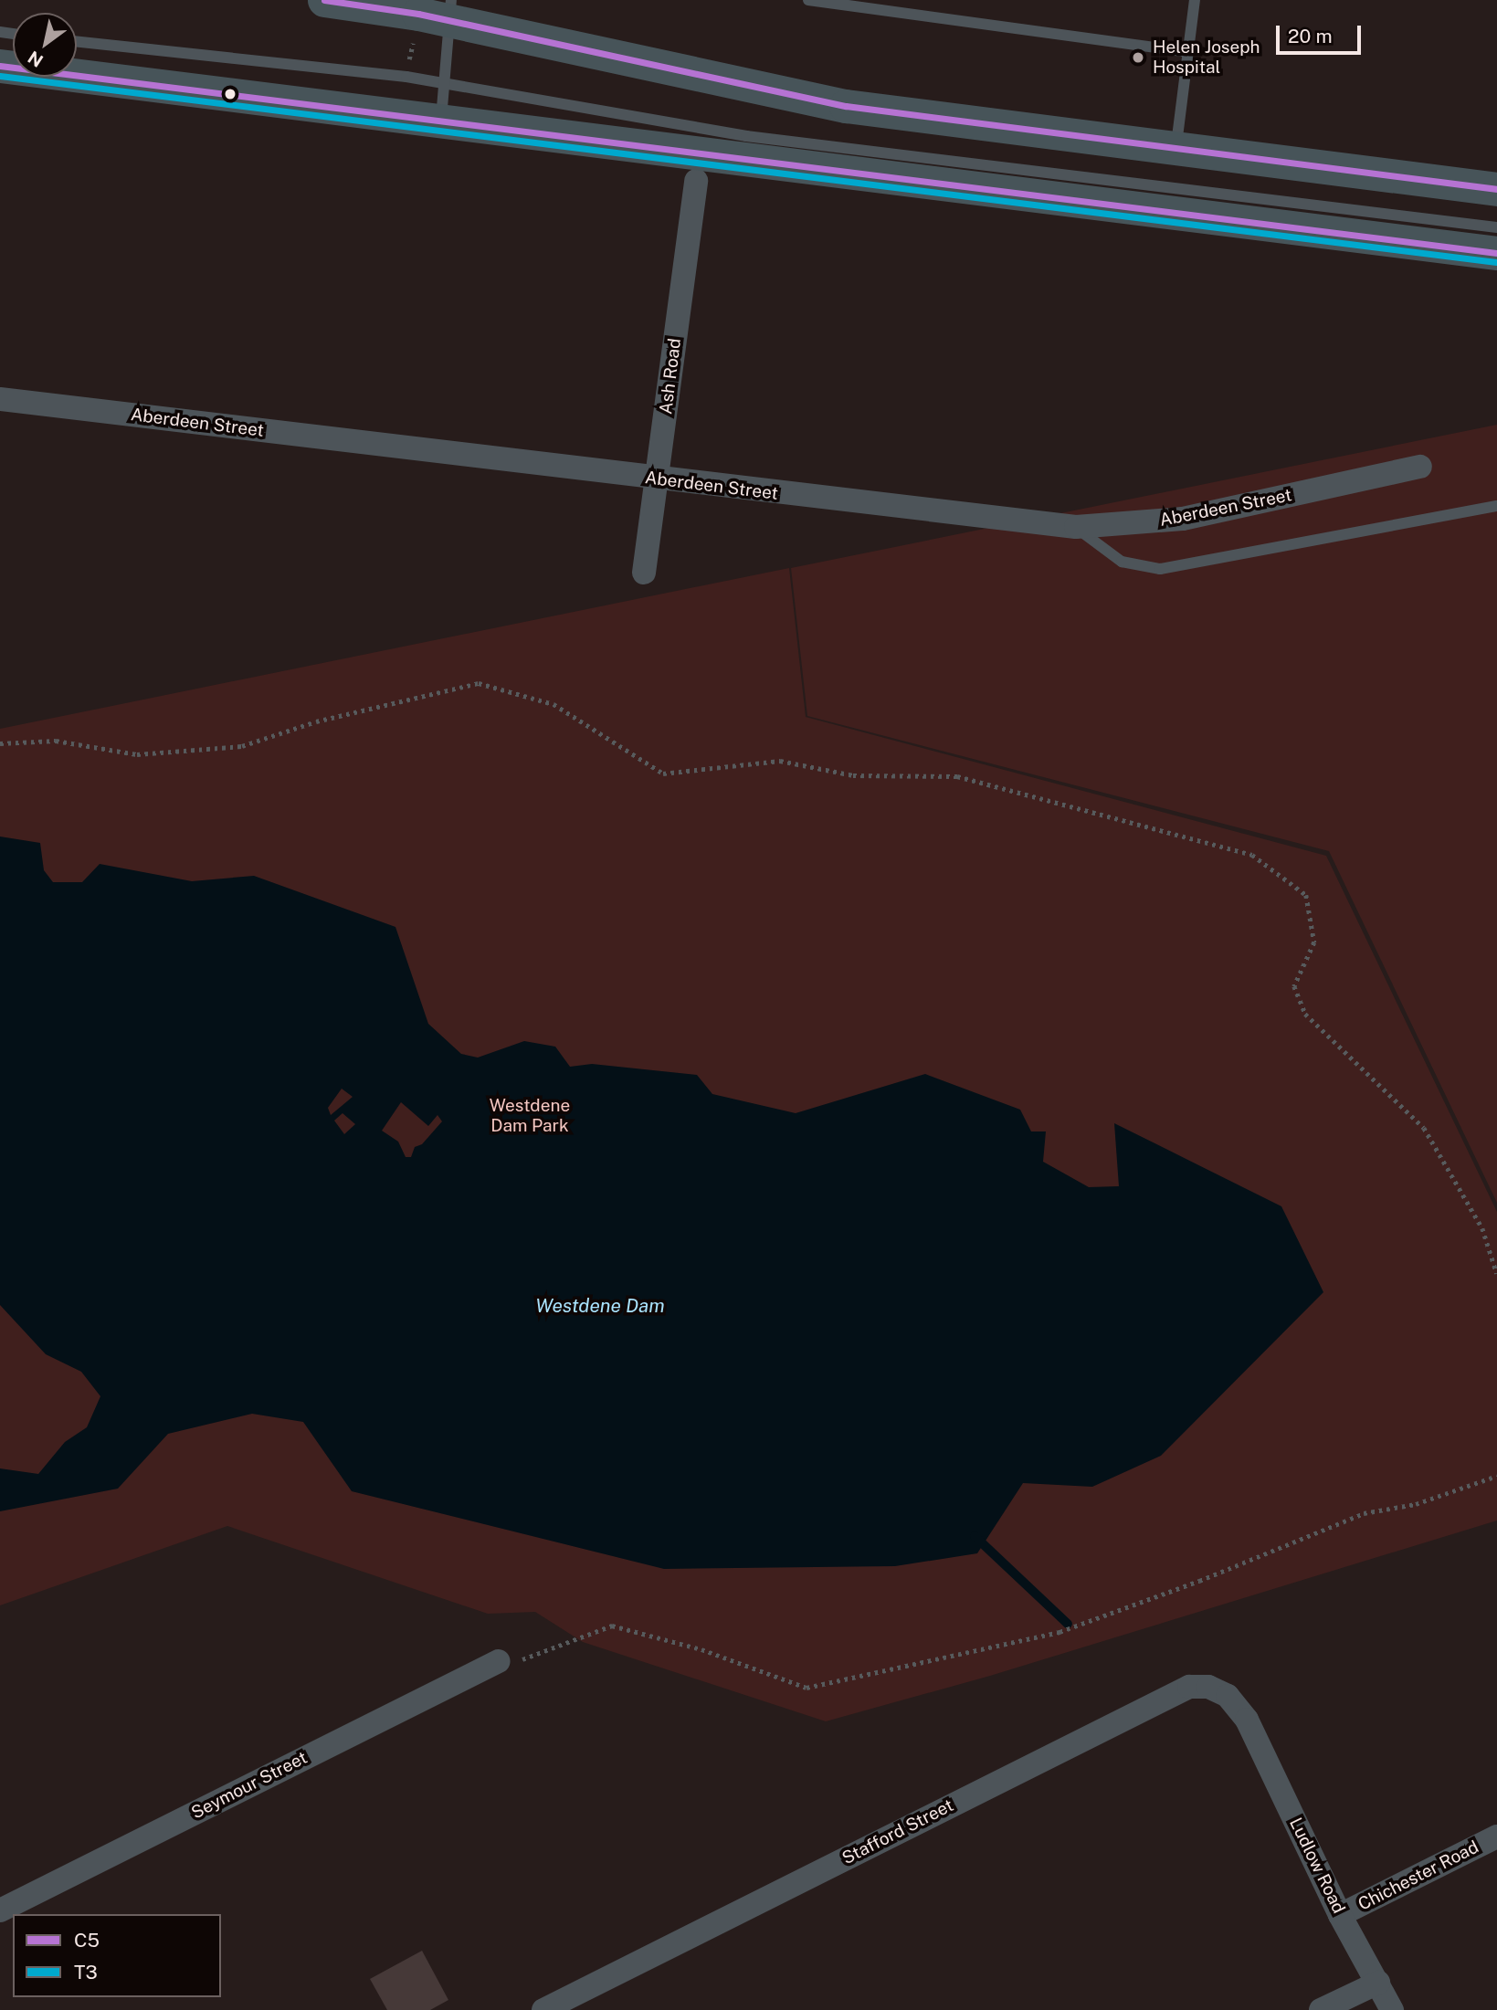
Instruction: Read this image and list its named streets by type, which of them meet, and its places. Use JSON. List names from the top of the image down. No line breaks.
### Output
{"streets":{"street":["Ash Road","Aberdeen Street","Seymour Street","Stafford Street","Ludlow Road","Chichester Road"]},"crossings":[["Ash Road","Aberdeen Street"],["Stafford Street","Ludlow Road"],["Ludlow Road","Chichester Road"]],"water":["Westdene Dam"],"parks":["Westdene Dam Park"],"places":["Helen Joseph Hospital"],"lines":["transit line C5","transit line T3"],"legend":["C5","T3"],"scale_bar":"20 m","north":"bottom left"}
